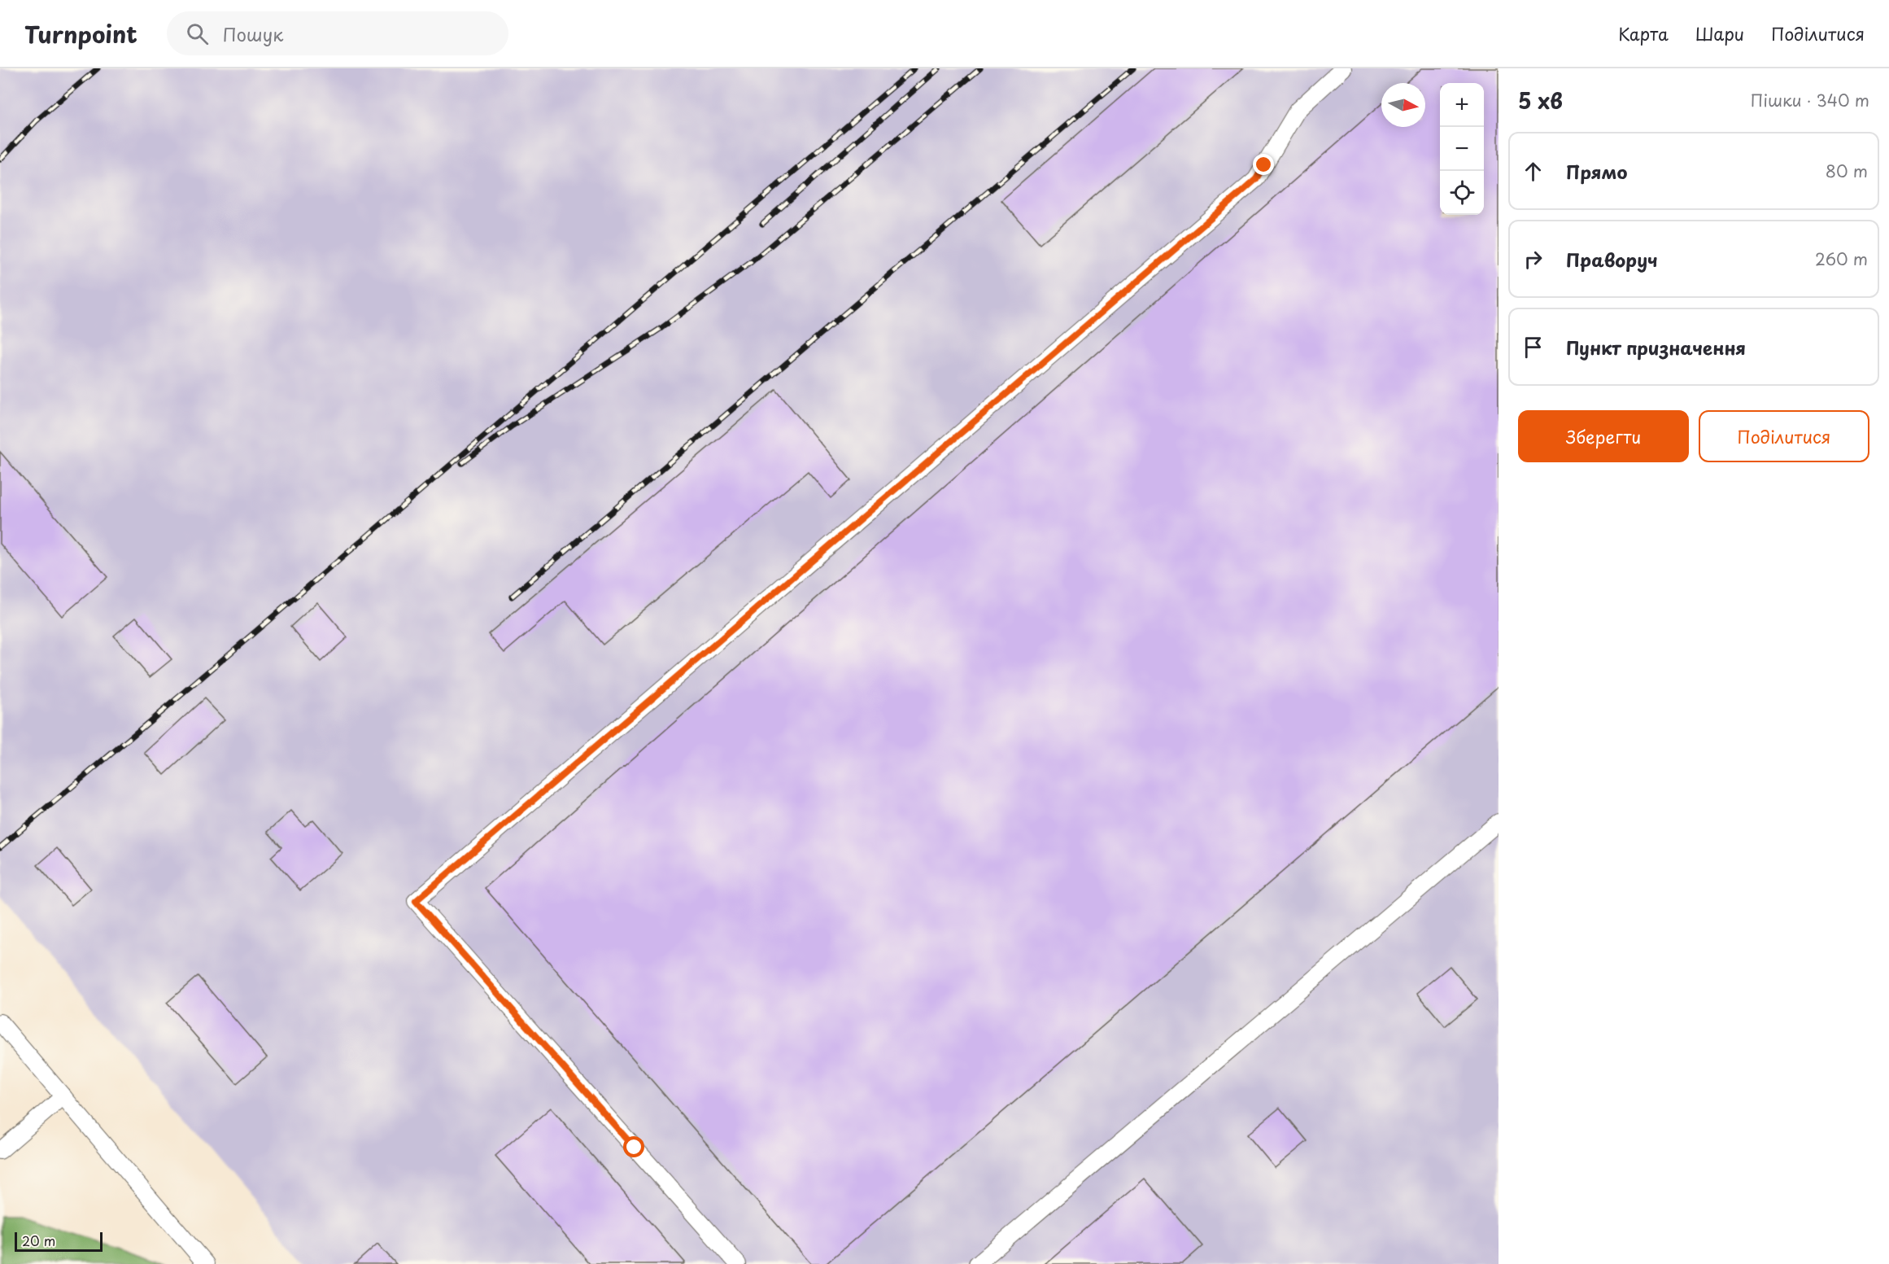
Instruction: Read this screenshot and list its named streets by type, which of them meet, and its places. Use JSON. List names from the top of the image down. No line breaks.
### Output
{"scale_bar":"20 m","north":"right","page":{"header":"Turnpoint","search":"Пошук","nav":["Карта","Шари","Поділитися"],"heading":["5 хв","Пішки · 340 m"],"map_buttons":["+","−"],"list":[["Прямо","80 m"],["Праворуч","260 m"],"Пункт призначення"],"buttons":["Зберегти","Поділитися"],"scale":"20 m"}}
